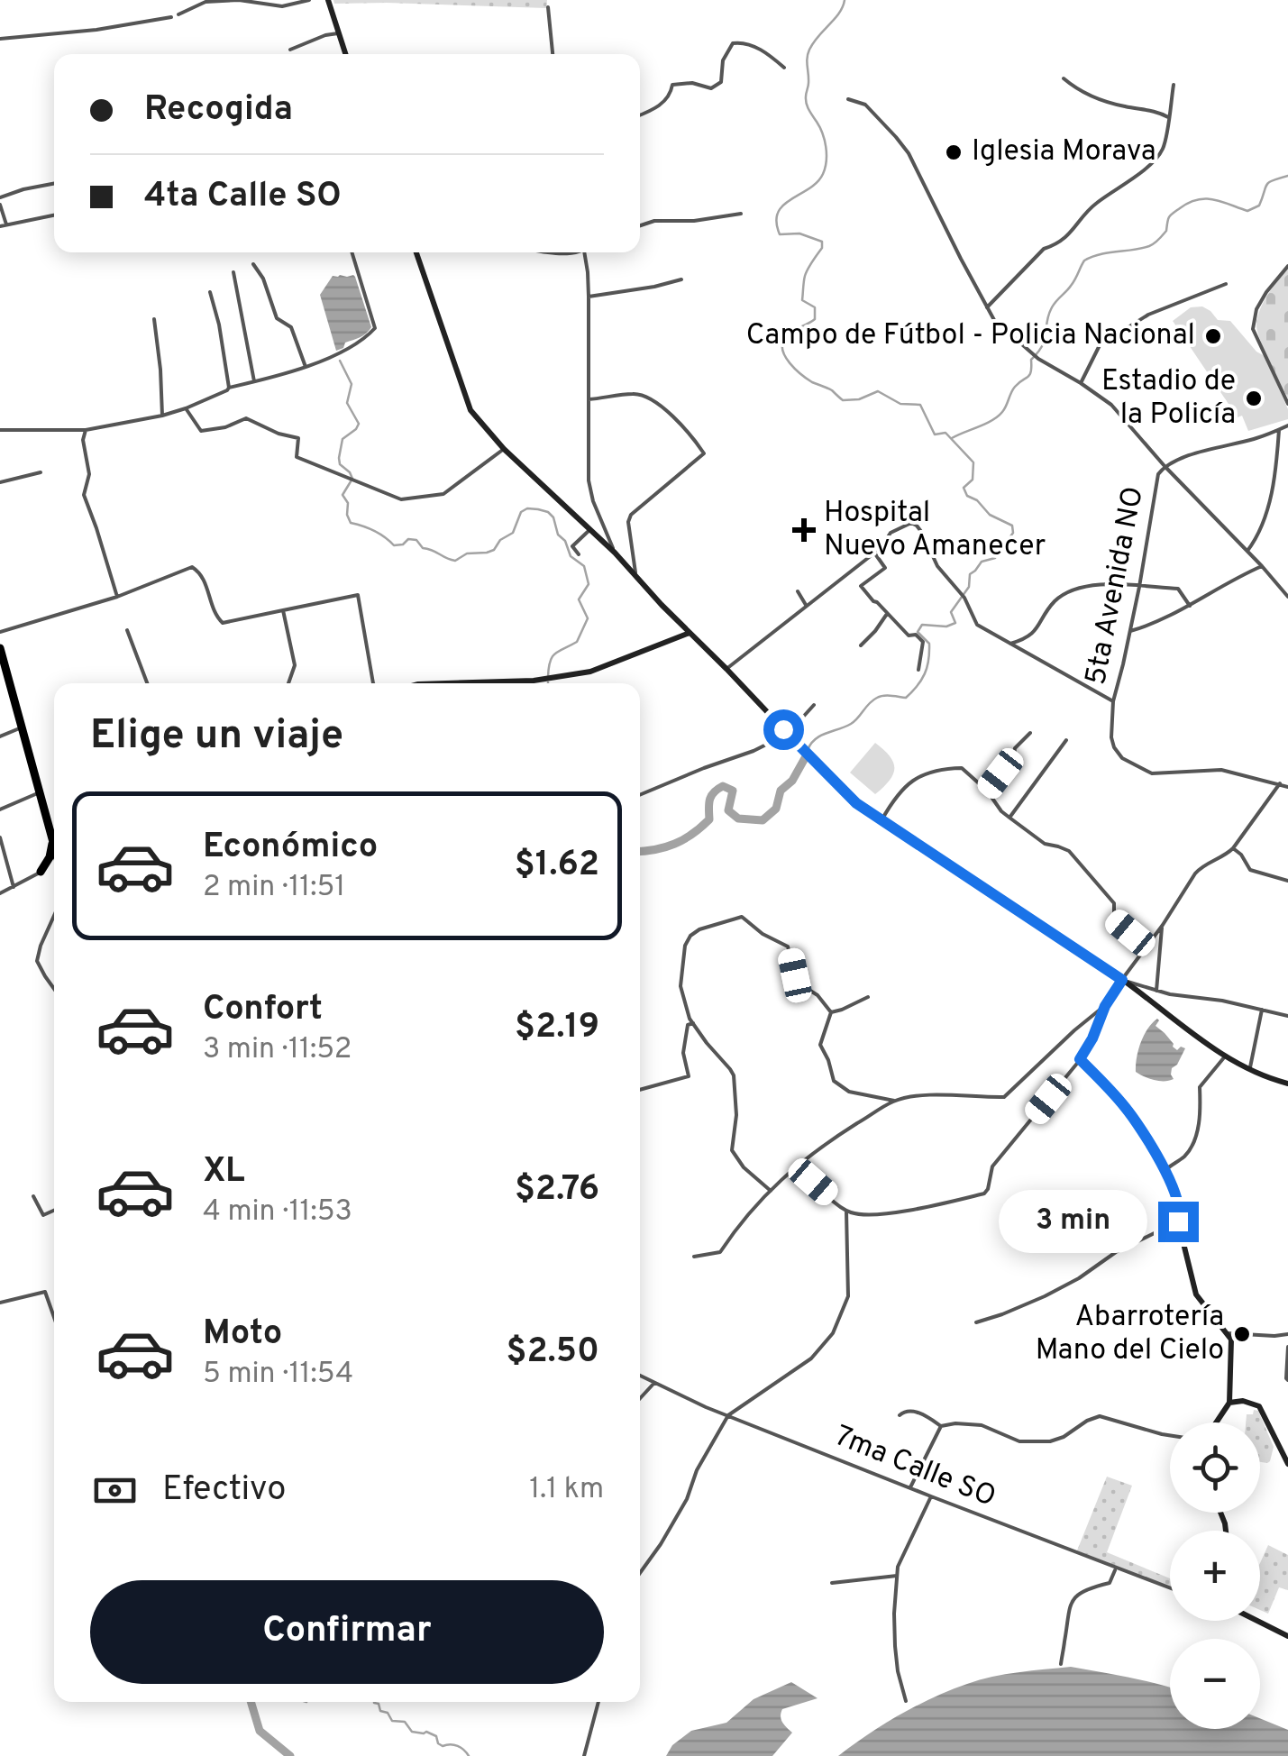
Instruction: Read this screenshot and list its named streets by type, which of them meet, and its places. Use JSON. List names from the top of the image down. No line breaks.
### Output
{"streets":{"street":["5ta Avenida NO","7ma Calle SO"]},"places":{"other":["Iglesia Morava","Campo de Fútbol - Policia Nacional","Estadio de la Policía","Abarrotería Mano del Cielo"],"health":["Hospital Nuevo Amanecer"]},"page":{"banner":["Recogida","4ta Calle SO"],"heading":"Elige un viaje","list":[{"name":"Económico","note":"2 min · 11:51","value":"$1.62"},{"name":"Confort","note":"3 min · 11:52","value":"$2.19"},{"name":"XL","note":"4 min · 11:53","value":"$2.76"},{"name":"Moto","note":"5 min · 11:54","value":"$2.50"}],"bubble":"3 min","map_buttons":["+","−"],"pay":["Efectivo","1.1 km"],"buttons":"Confirmar"}}
